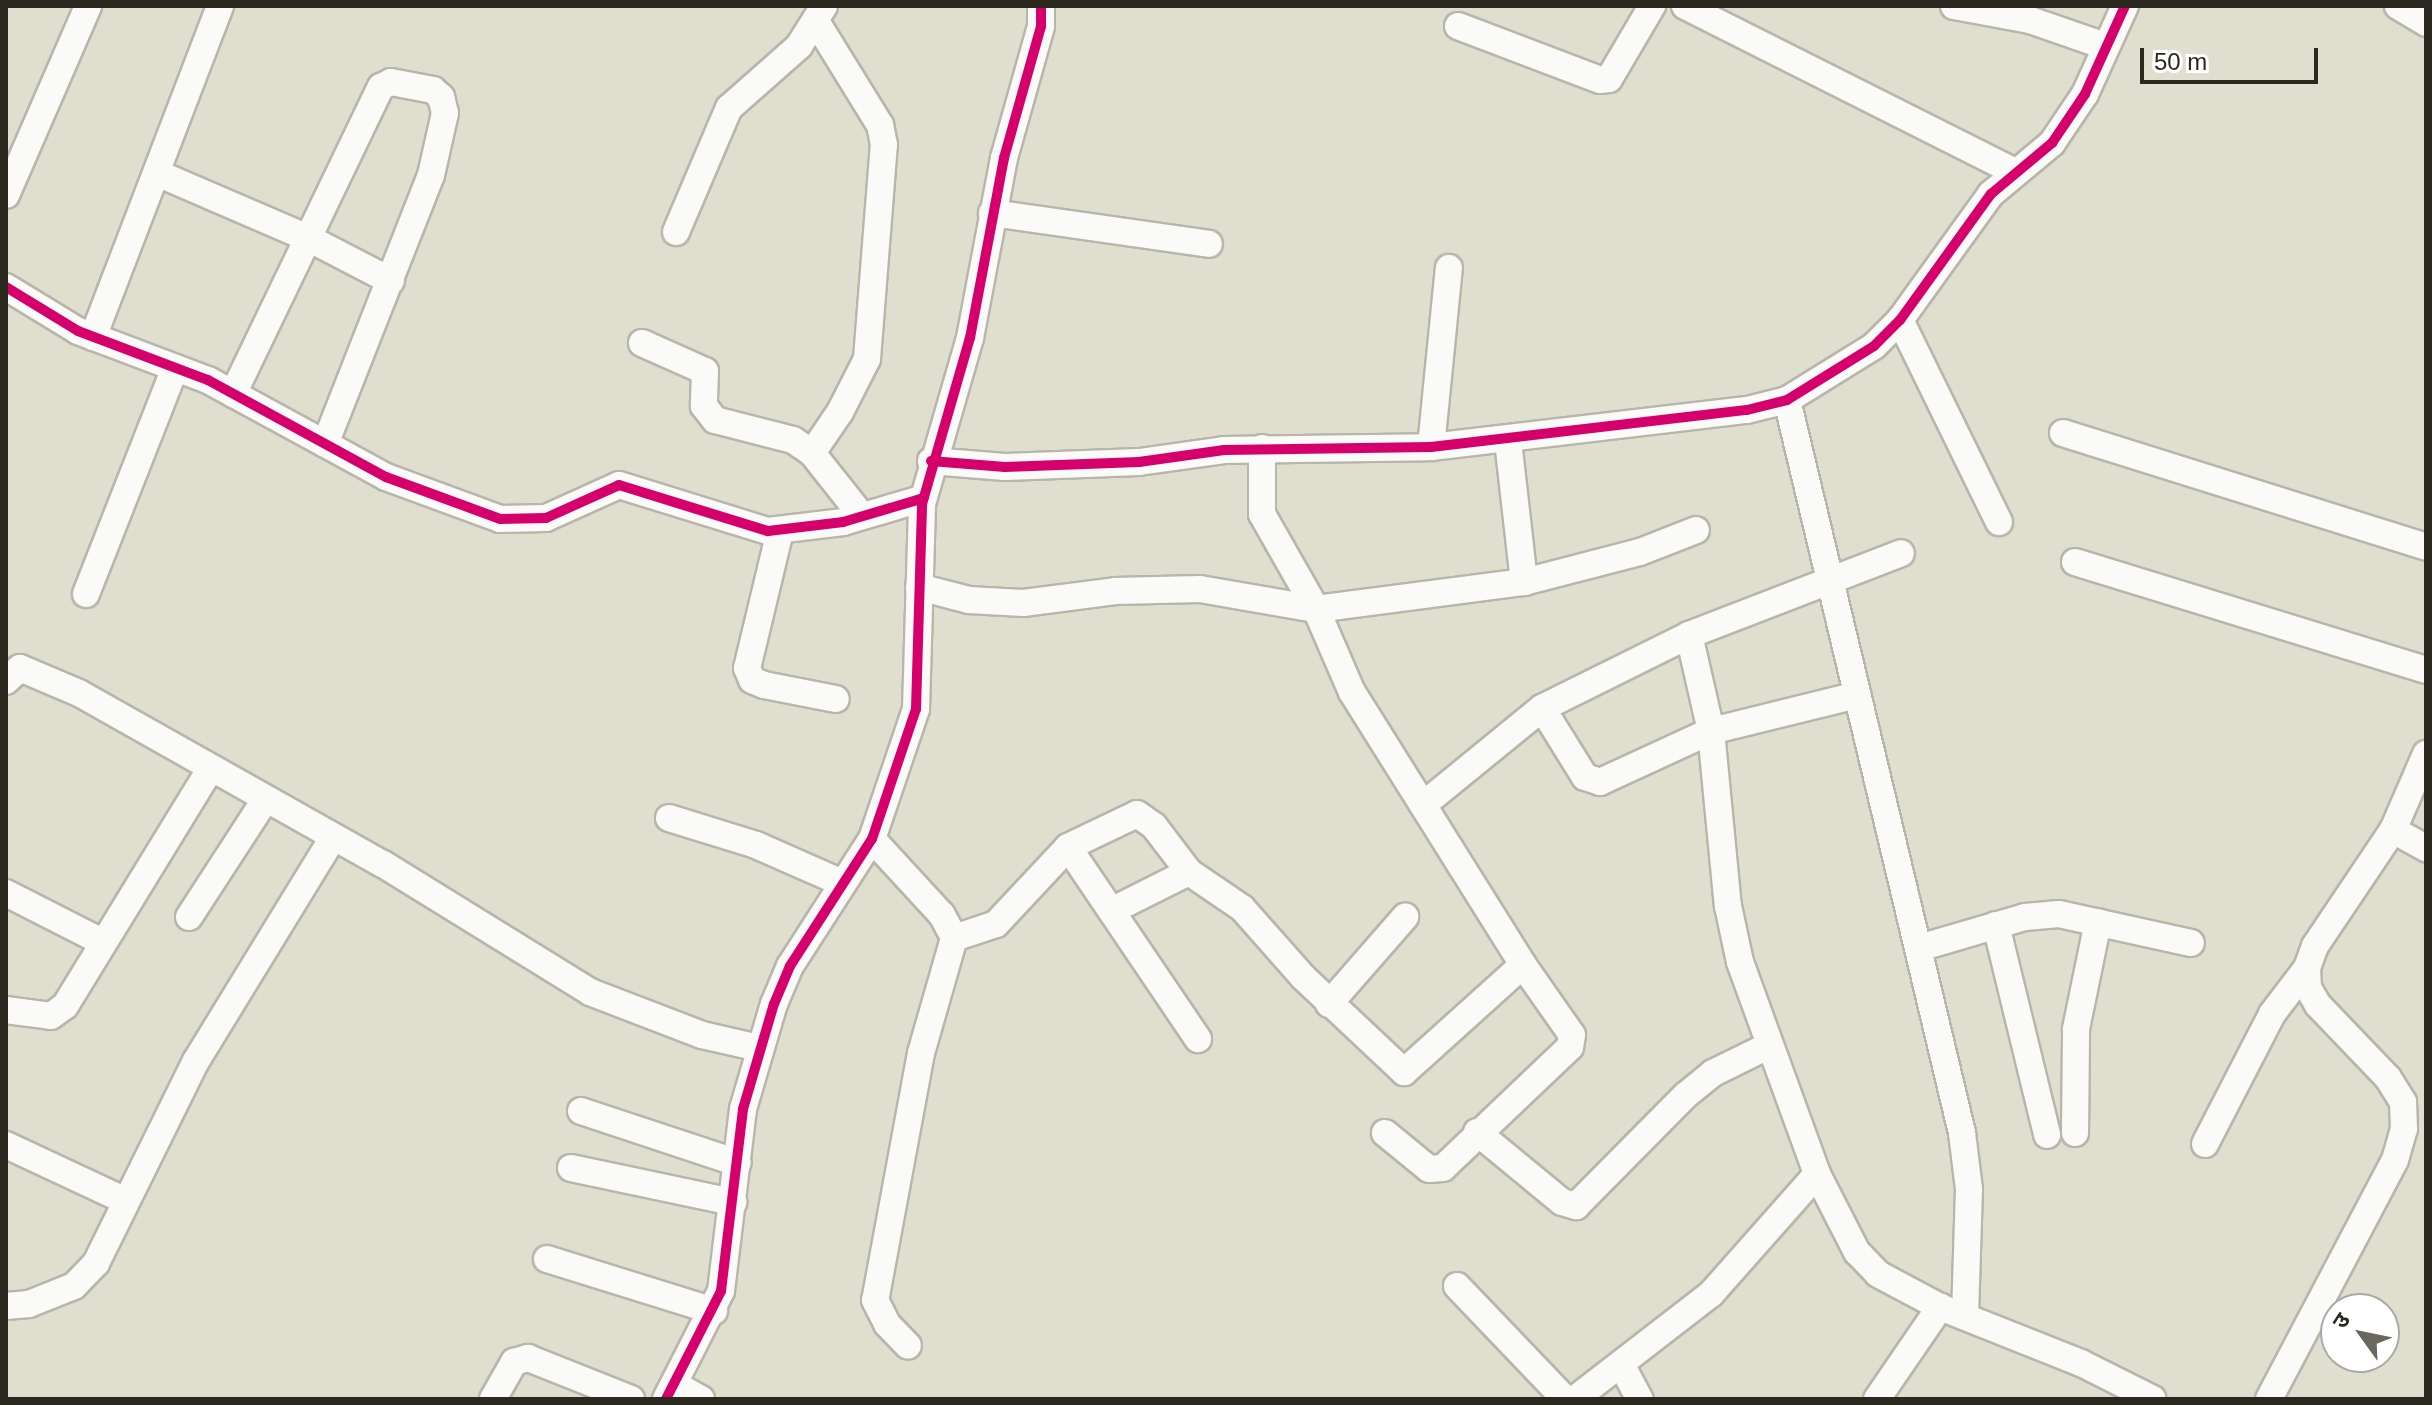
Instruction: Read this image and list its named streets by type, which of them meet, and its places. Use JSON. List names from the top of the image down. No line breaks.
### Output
{"scale_bar":"50 m","north":"top left"}
